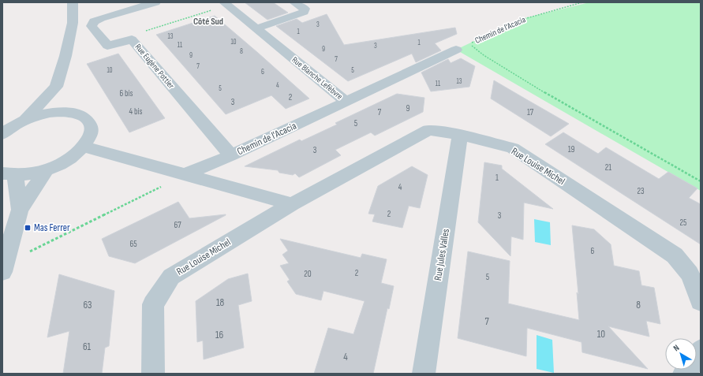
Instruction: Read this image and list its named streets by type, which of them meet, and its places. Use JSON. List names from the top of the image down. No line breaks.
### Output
{"streets":{"street":["Chemin de l'Acacia","Rue Eugène Pottier","Rue Blanche Lefèbvre","Rue Louise Michel","Rue Jules Valles"]},"crossings":[["Chemin de l'Acacia","Rue Eugène Pottier"],["Chemin de l'Acacia","Rue Blanche Lefèbvre"],["Rue Louise Michel","Rue Jules Valles"]],"districts":["Côté Sud"],"places":{"transit":["Mas Ferrer"]},"house_numbers":["3","1","13","10","1","11","3","9","8","9","7","7","10","5","6","13","11","4","5","6 bis","2","3","9","4 bis","7","17","5","19","3","21","1","4","23","2","3","25","67","65","6","2","20","5","18","63","8","7","10","16","61","4"],"north":"top left"}
